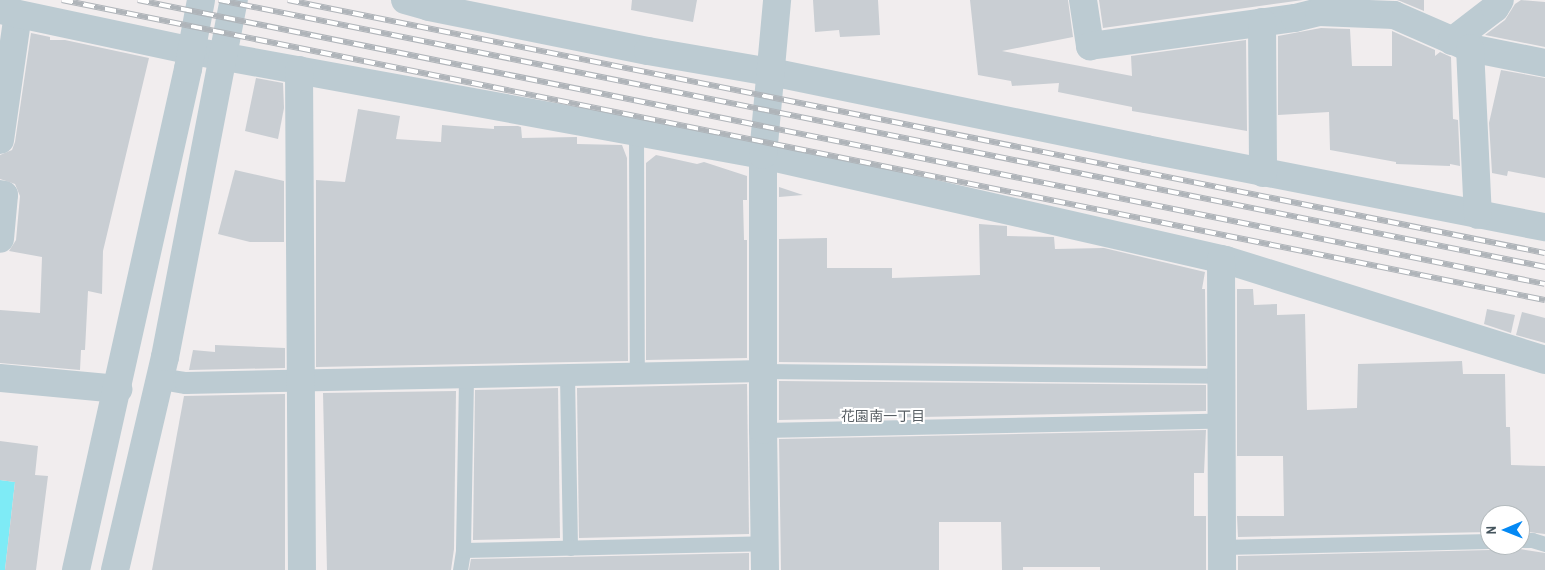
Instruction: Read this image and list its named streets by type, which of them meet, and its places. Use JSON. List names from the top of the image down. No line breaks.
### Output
{"districts":["花園南一丁目"],"north":"left"}
